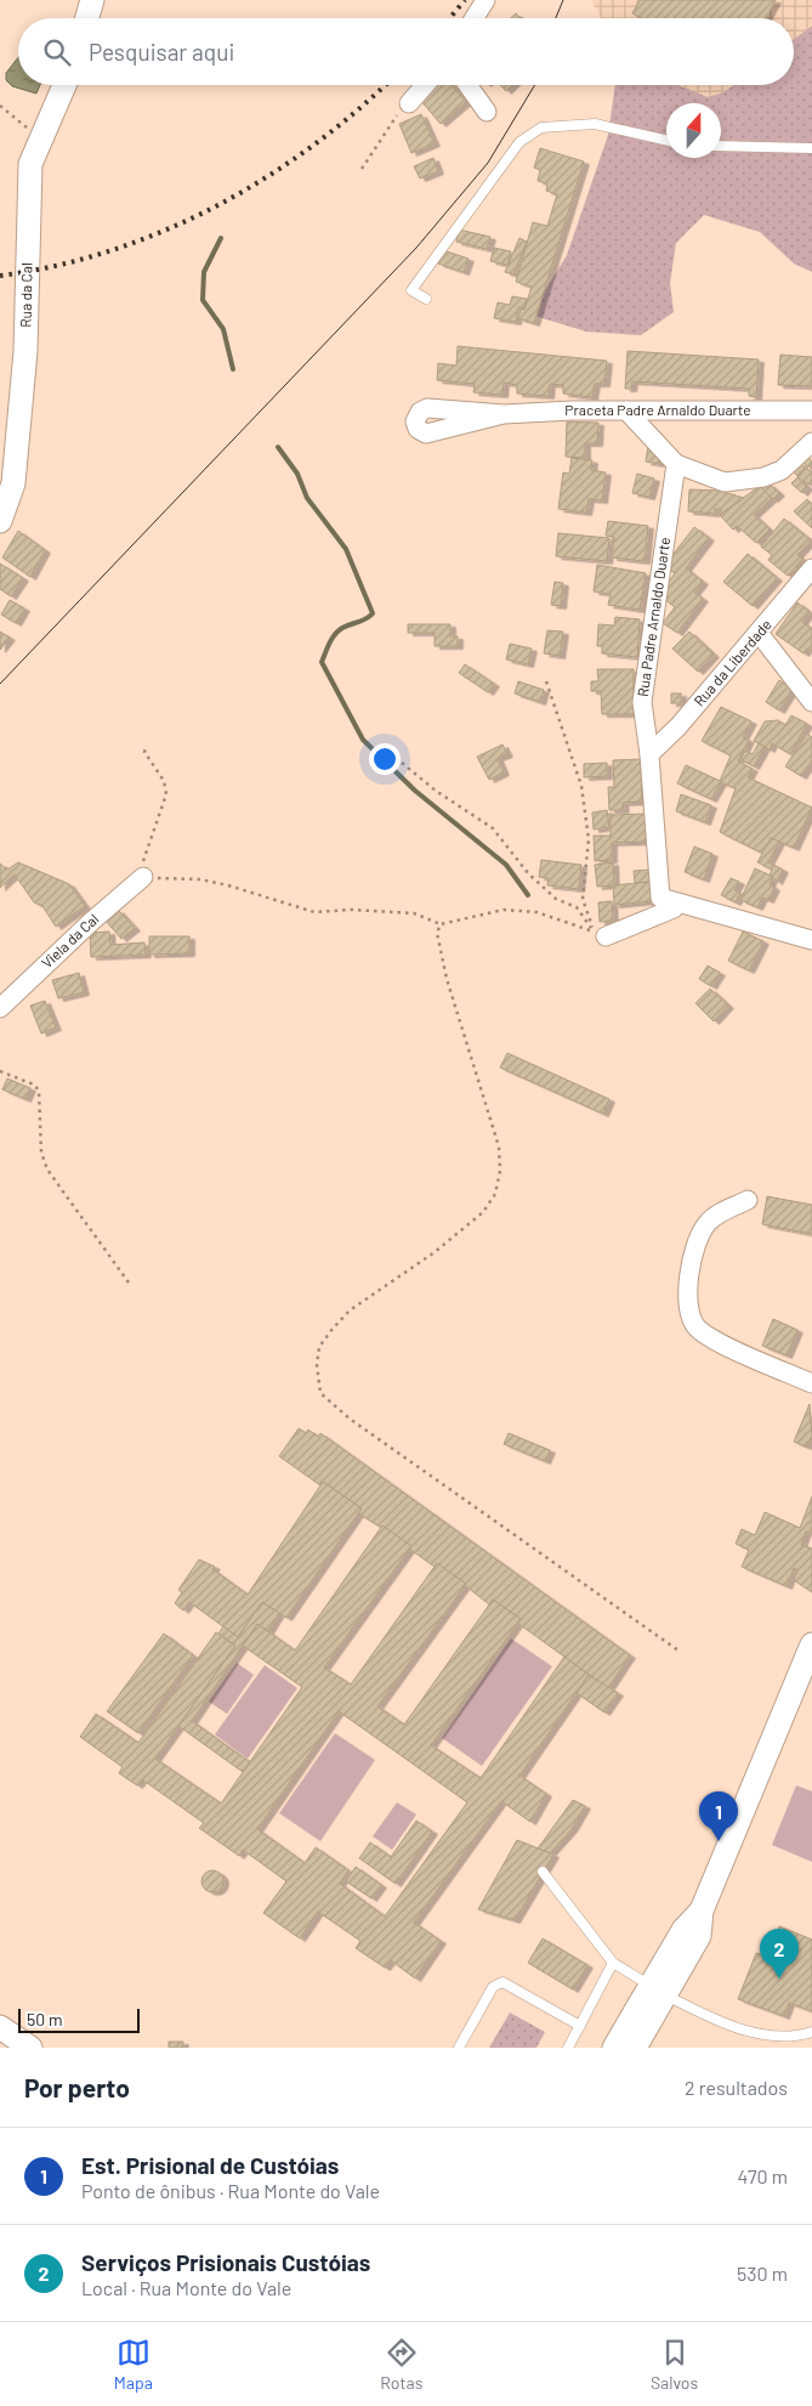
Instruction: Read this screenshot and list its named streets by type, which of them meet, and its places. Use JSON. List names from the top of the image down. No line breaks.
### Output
{"streets":{"street":["Rua da Cal","Praceta Padre Arnaldo Duarte","Rua Padre Arnaldo Duarte","Rua da Liberdade","Viela da Cal"]},"crossings":[["Rua Padre Arnaldo Duarte","Rua da Liberdade"]],"scale_bar":"50 m","north":"top","page":{"search":"Pesquisar aqui","pins":["1","2"],"scale":"50 m","heading":["Por perto","2 resultados"],"list":[{"mark":"1","name":"Est. Prisional de Custóias","note":"Ponto de ônibus · Rua Monte do Vale","value":"470 m"},{"mark":"2","name":"Serviços Prisionais Custóias","note":"Local · Rua Monte do Vale","value":"530 m"}],"nav":["Mapa","Rotas","Salvos"]}}
